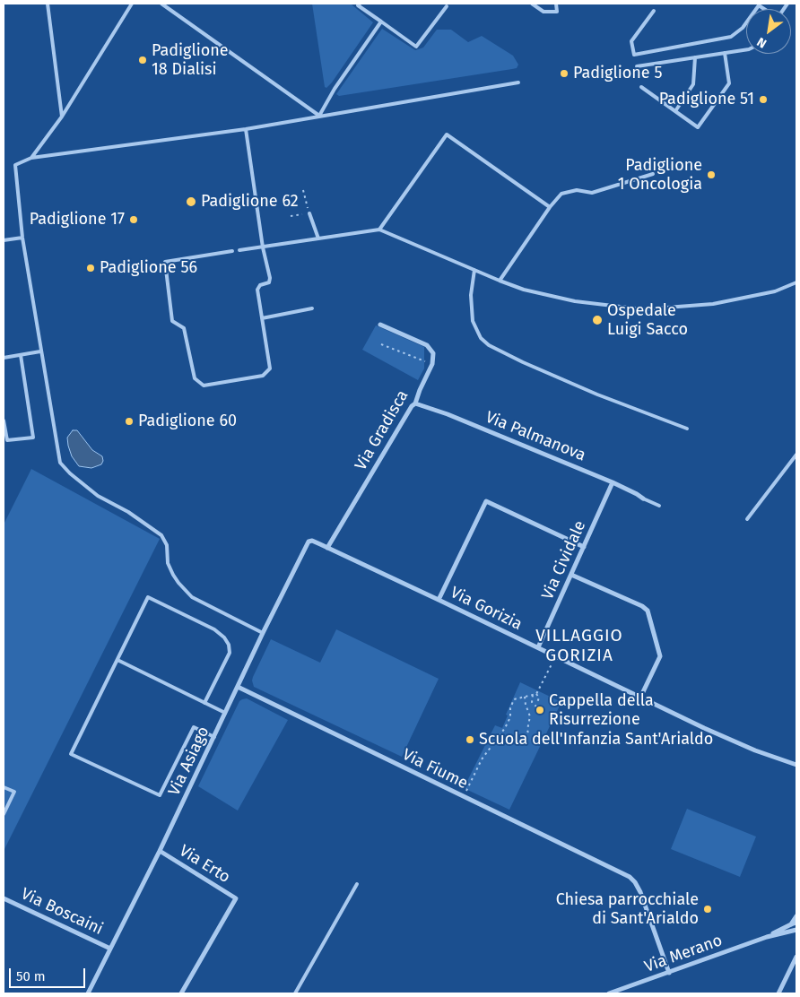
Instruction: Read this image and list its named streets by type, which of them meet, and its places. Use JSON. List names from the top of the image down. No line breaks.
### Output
{"streets":{"street":["Via Gradisca","Via Palmanova","Via Cividale","Via Gorizia","Via Asiago","Via Fiume","Via Erto","Via Boscaini","Via Merano"]},"crossings":[["Via Gradisca","Via Palmanova"],["Via Gradisca","Via Gorizia"],["Via Palmanova","Via Cividale"],["Via Cividale","Via Gorizia"],["Via Gorizia","Via Asiago"],["Via Asiago","Via Fiume"],["Via Asiago","Via Erto"],["Via Asiago","Via Boscaini"],["Via Fiume","Via Merano"]],"districts":["VILLAGGIO GORIZIA"],"places":["Padiglione 18 Dialisi","Padiglione 5","Padiglione 51","Padiglione 1 Oncologia","Padiglione 62","Padiglione 17","Padiglione 56","Ospedale Luigi Sacco","Padiglione 60","Cappella della Risurrezione","Scuola dell'Infanzia Sant'Arialdo","Chiesa parrocchiale di Sant'Arialdo"],"scale_bar":"50 m","north":"bottom left"}
